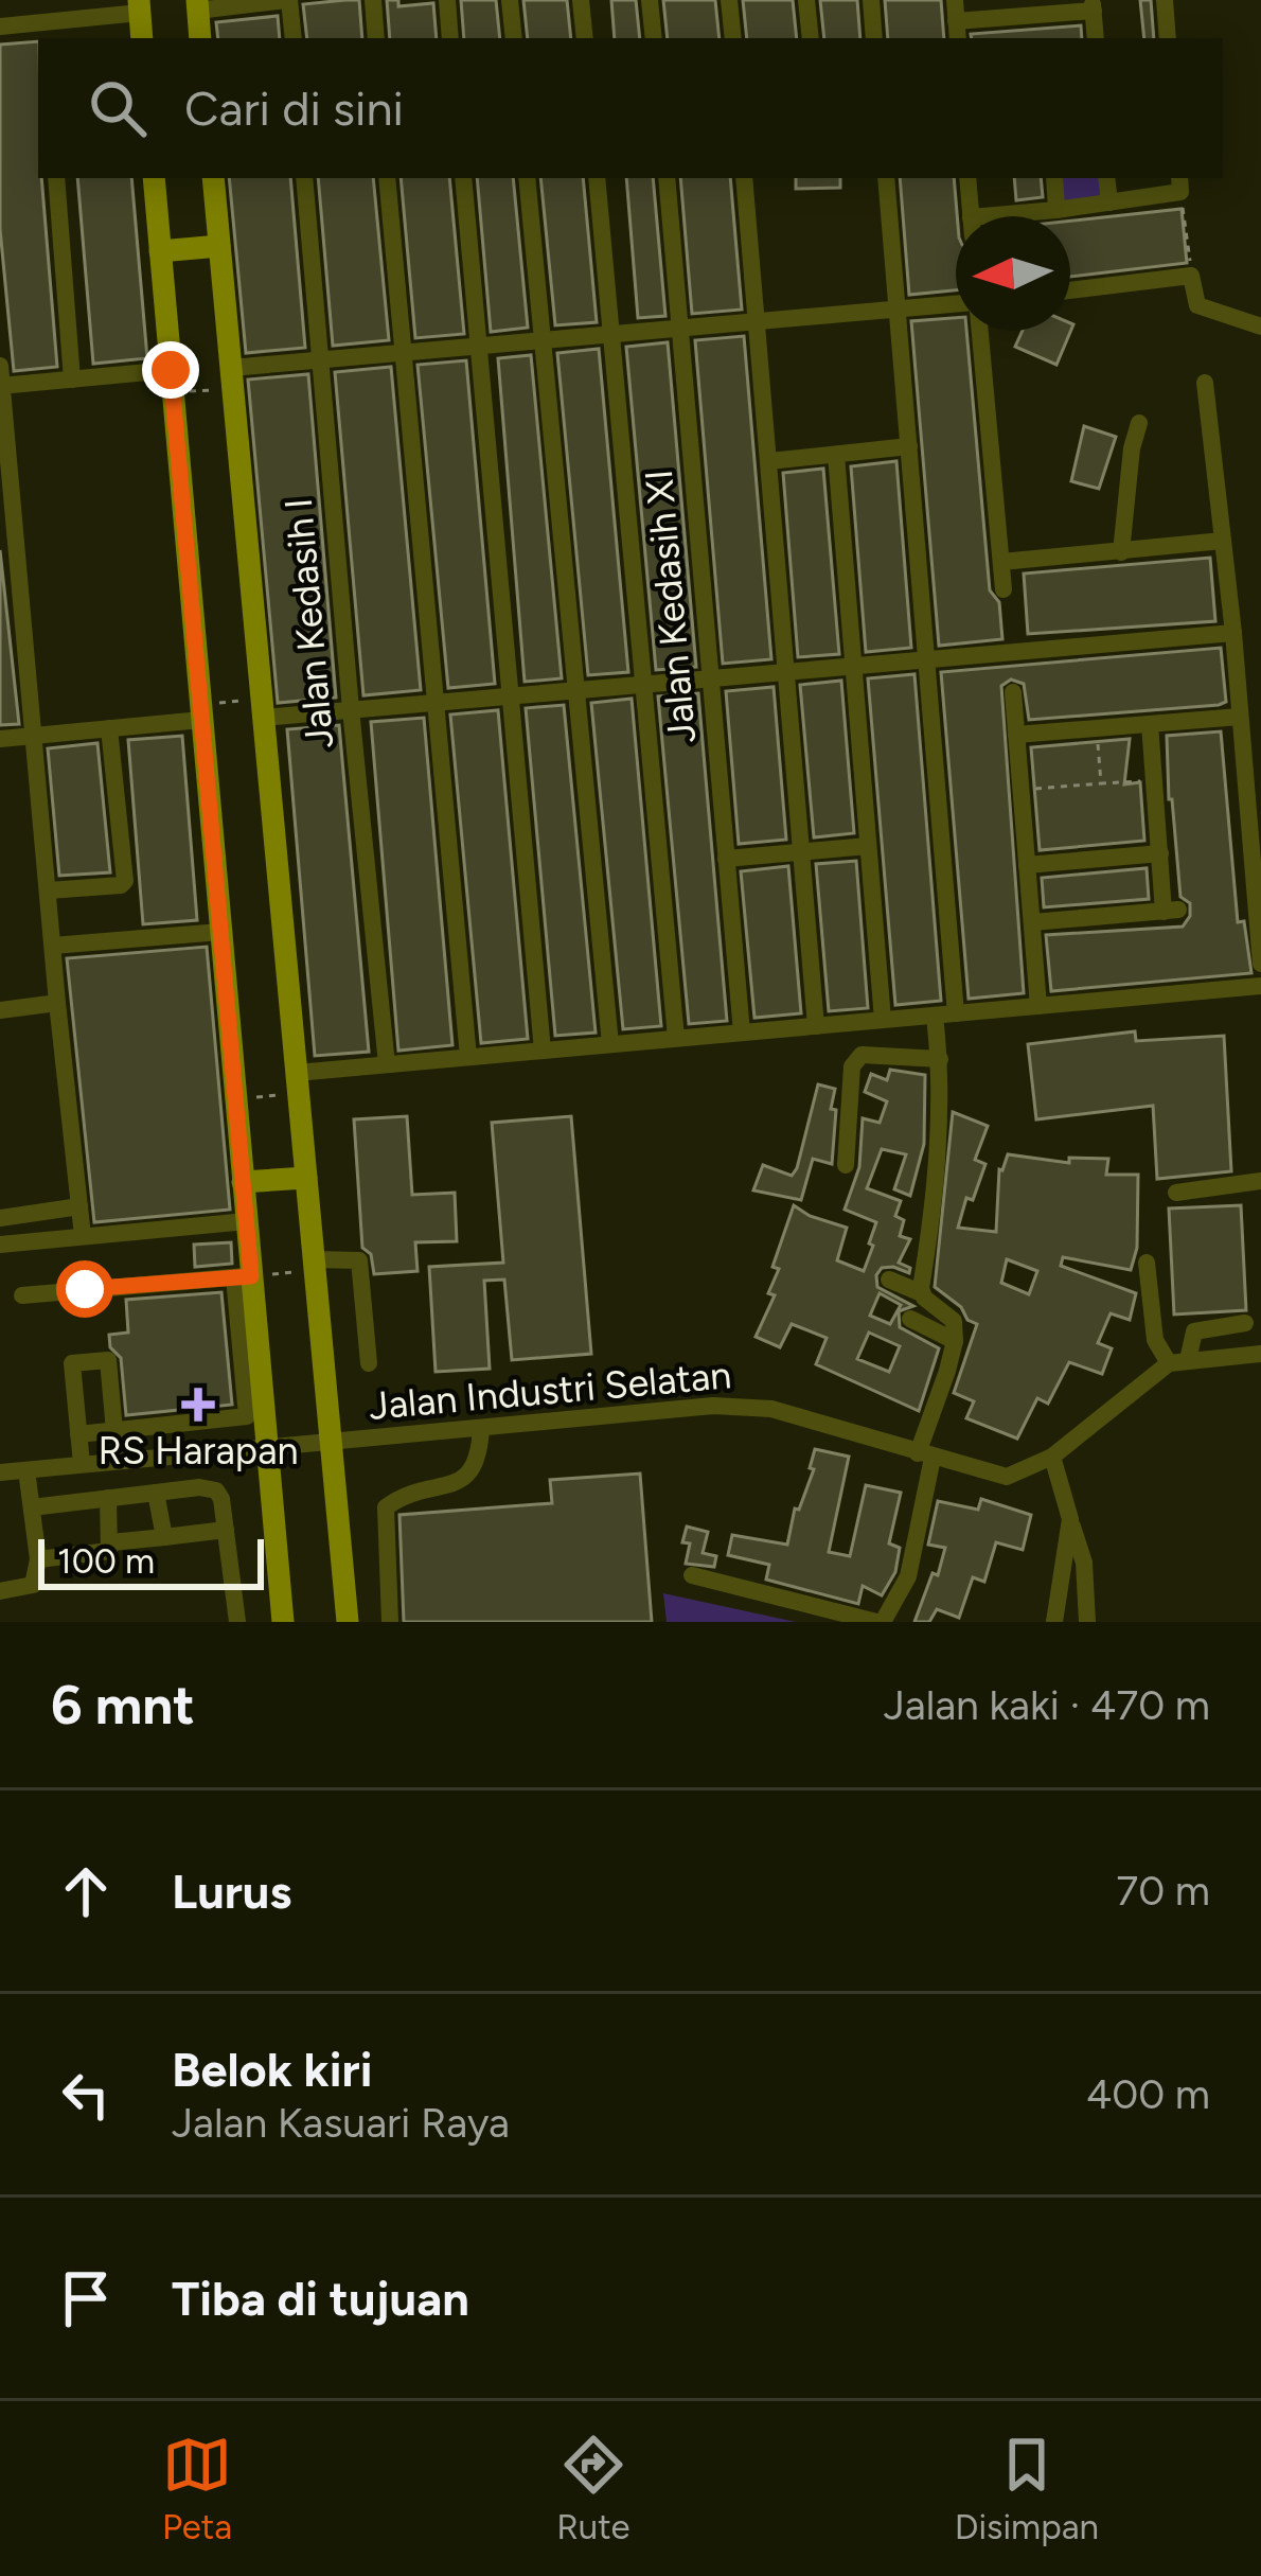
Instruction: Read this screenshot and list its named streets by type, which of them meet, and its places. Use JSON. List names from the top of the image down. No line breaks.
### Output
{"streets":{"street":["Jalan Kedasih XI","Jalan Kedasih I","Jalan Industri Selatan"]},"places":{"health":["RS Harapan"]},"scale_bar":"100 m","north":"left","page":{"search":"Cari di sini","scale":"100 m","heading":["6 mnt","Jalan kaki · 470 m"],"list":[["Lurus","70 m"],["Belok kiri","Jalan Kasuari Raya","400 m"],"Tiba di tujuan"],"nav":["Peta","Rute","Disimpan"]}}
